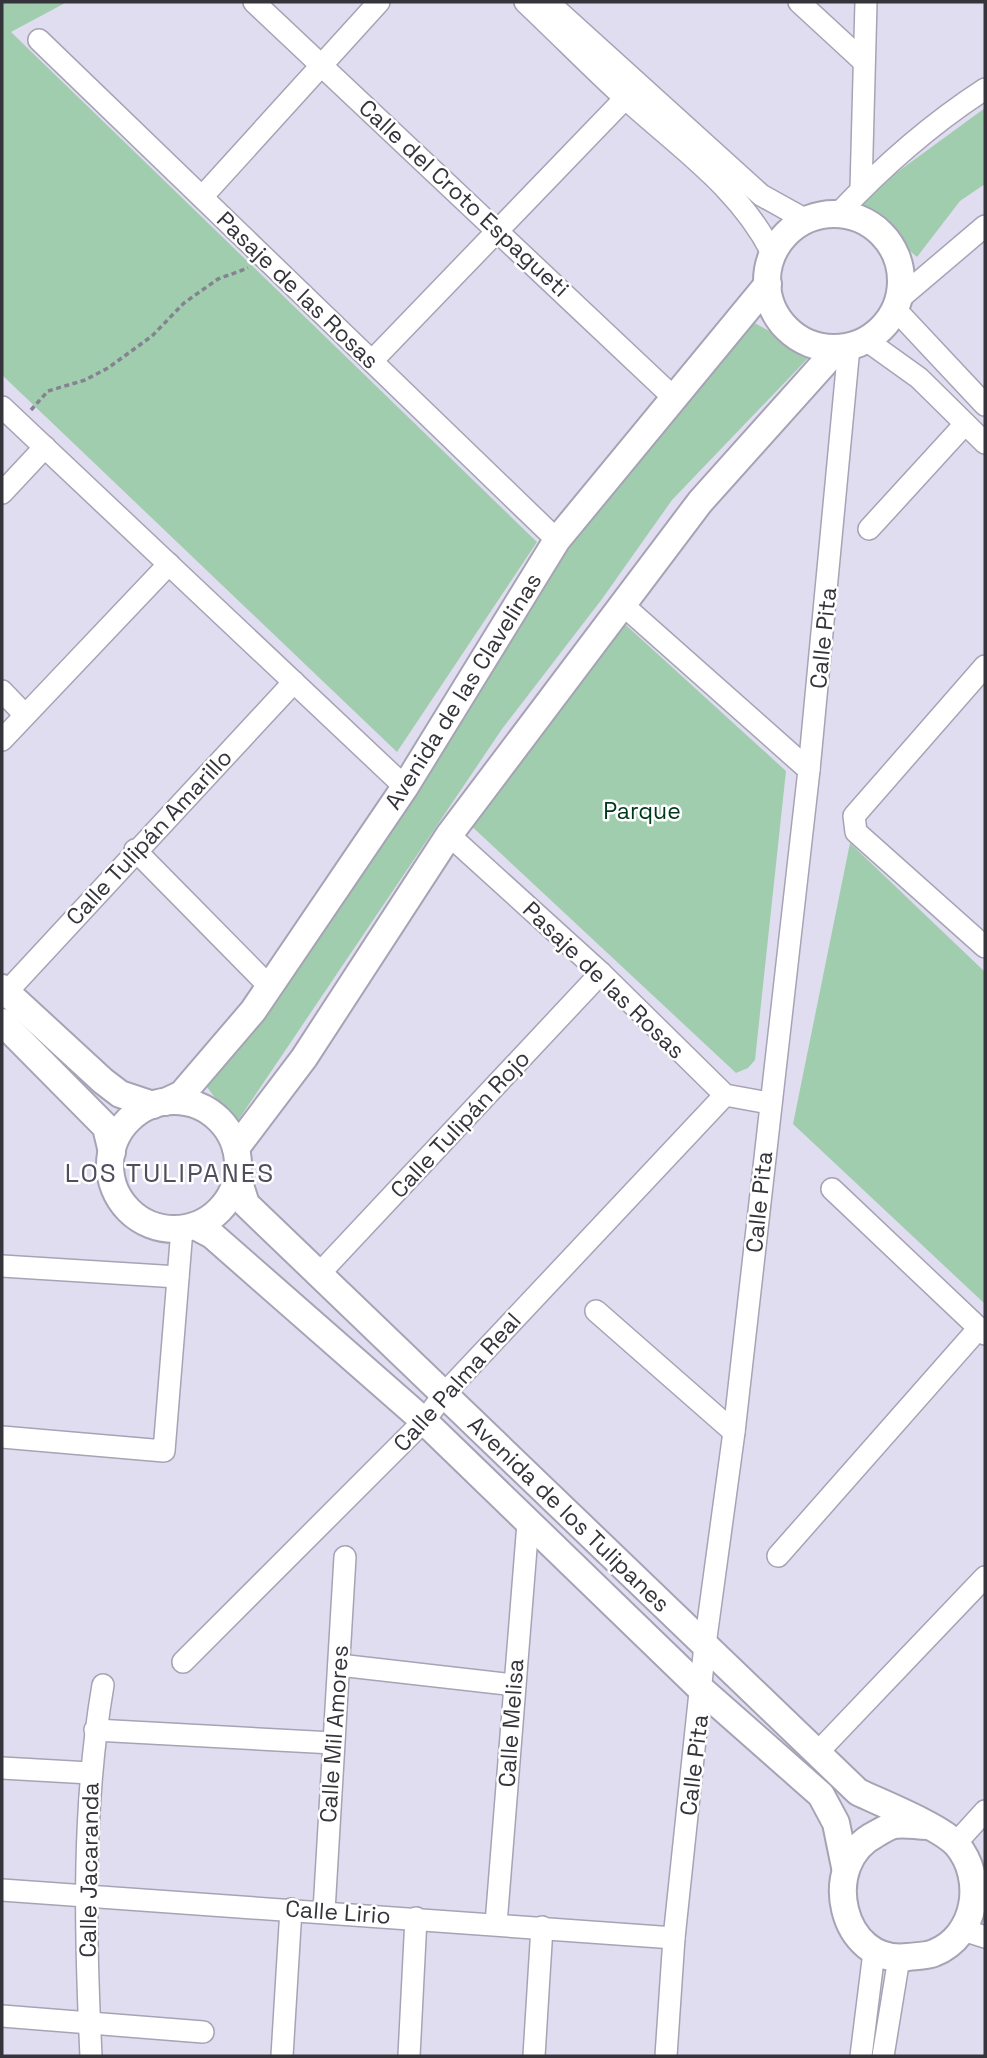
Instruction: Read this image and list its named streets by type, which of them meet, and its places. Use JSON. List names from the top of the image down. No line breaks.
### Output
{"streets":{"street":["Calle del Croto Espagueti","Pasaje de las Rosas","Calle Pita","Avenida de las Clavelinas","Calle Tulipán Amarillo","Calle Tulipán Rojo","Calle Palma Real","Avenida de los Tulipanes","Calle Melisa","Calle Mil Amores","Calle Jacaranda","Calle Lirio"]},"crossings":[["Calle del Croto Espagueti","Avenida de las Clavelinas"],["Pasaje de las Rosas","Avenida de las Clavelinas"],["Pasaje de las Rosas","Calle Tulipán Rojo"],["Pasaje de las Rosas","Calle Palma Real"],["Calle Pita","Avenida de las Clavelinas"],["Calle Pita","Avenida de los Tulipanes"],["Calle Pita","Calle Lirio"],["Avenida de las Clavelinas","Avenida de los Tulipanes"],["Calle Tulipán Rojo","Avenida de los Tulipanes"],["Calle Palma Real","Avenida de los Tulipanes"],["Avenida de los Tulipanes","Calle Melisa"],["Calle Melisa","Calle Lirio"],["Calle Mil Amores","Calle Lirio"],["Calle Jacaranda","Calle Lirio"]],"districts":["LOS TULIPANES"],"parks":["Parque"]}
